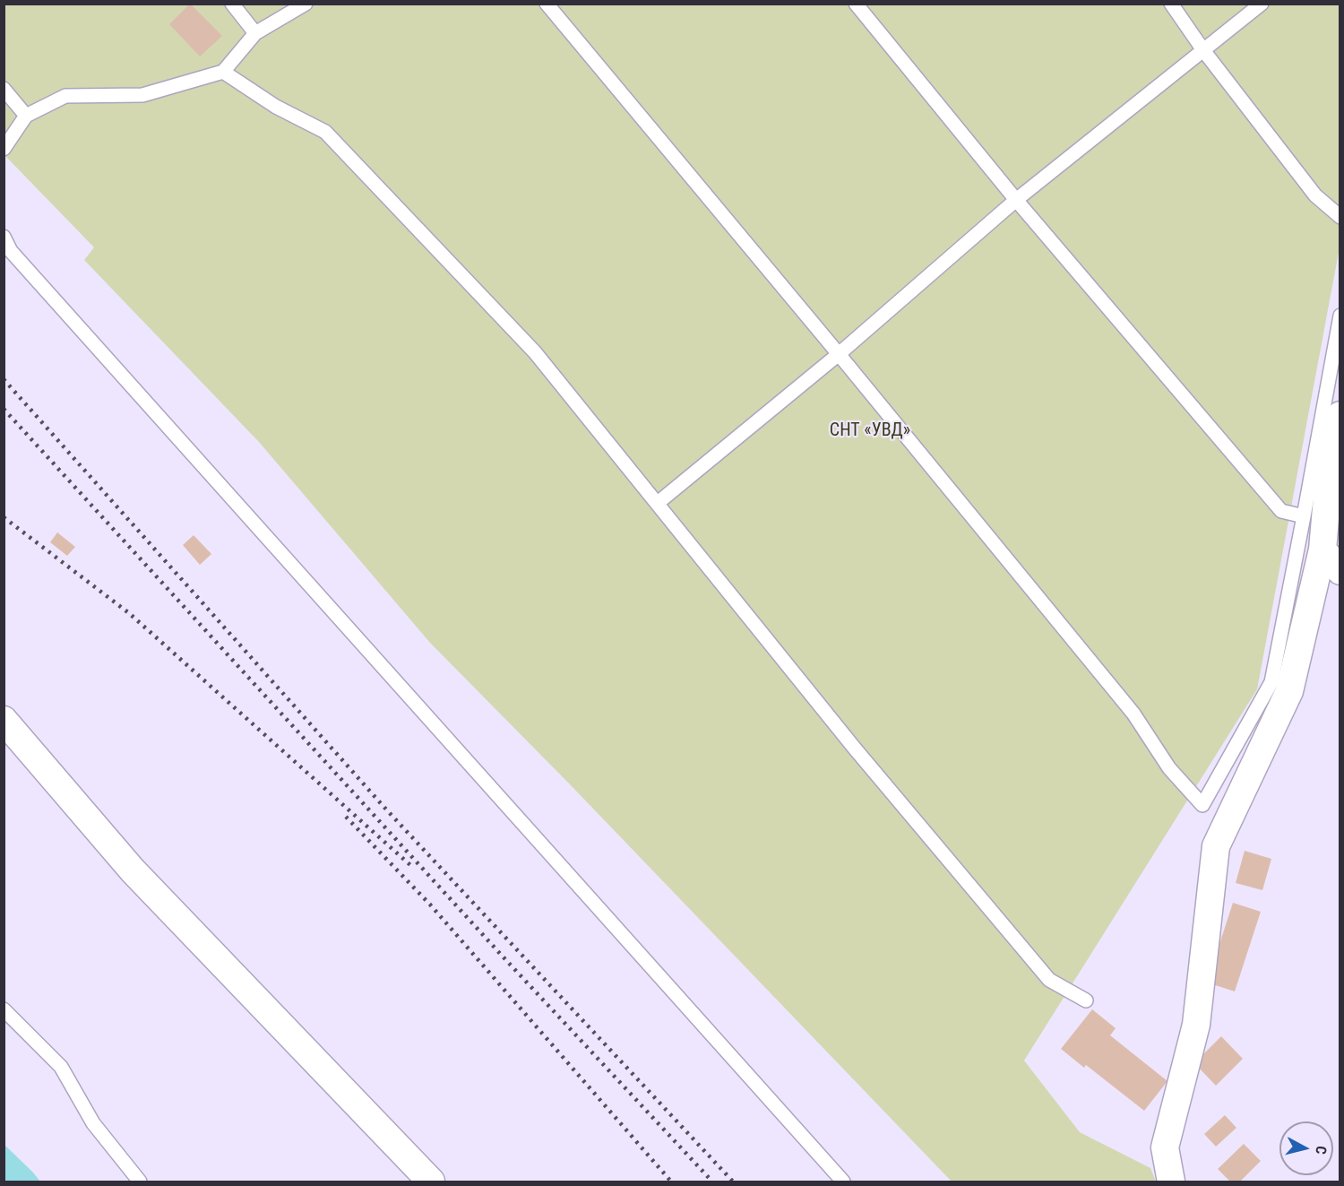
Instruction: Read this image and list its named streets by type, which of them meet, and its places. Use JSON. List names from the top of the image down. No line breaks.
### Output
{"parks":["СНТ «УВД»"],"north":"right"}
